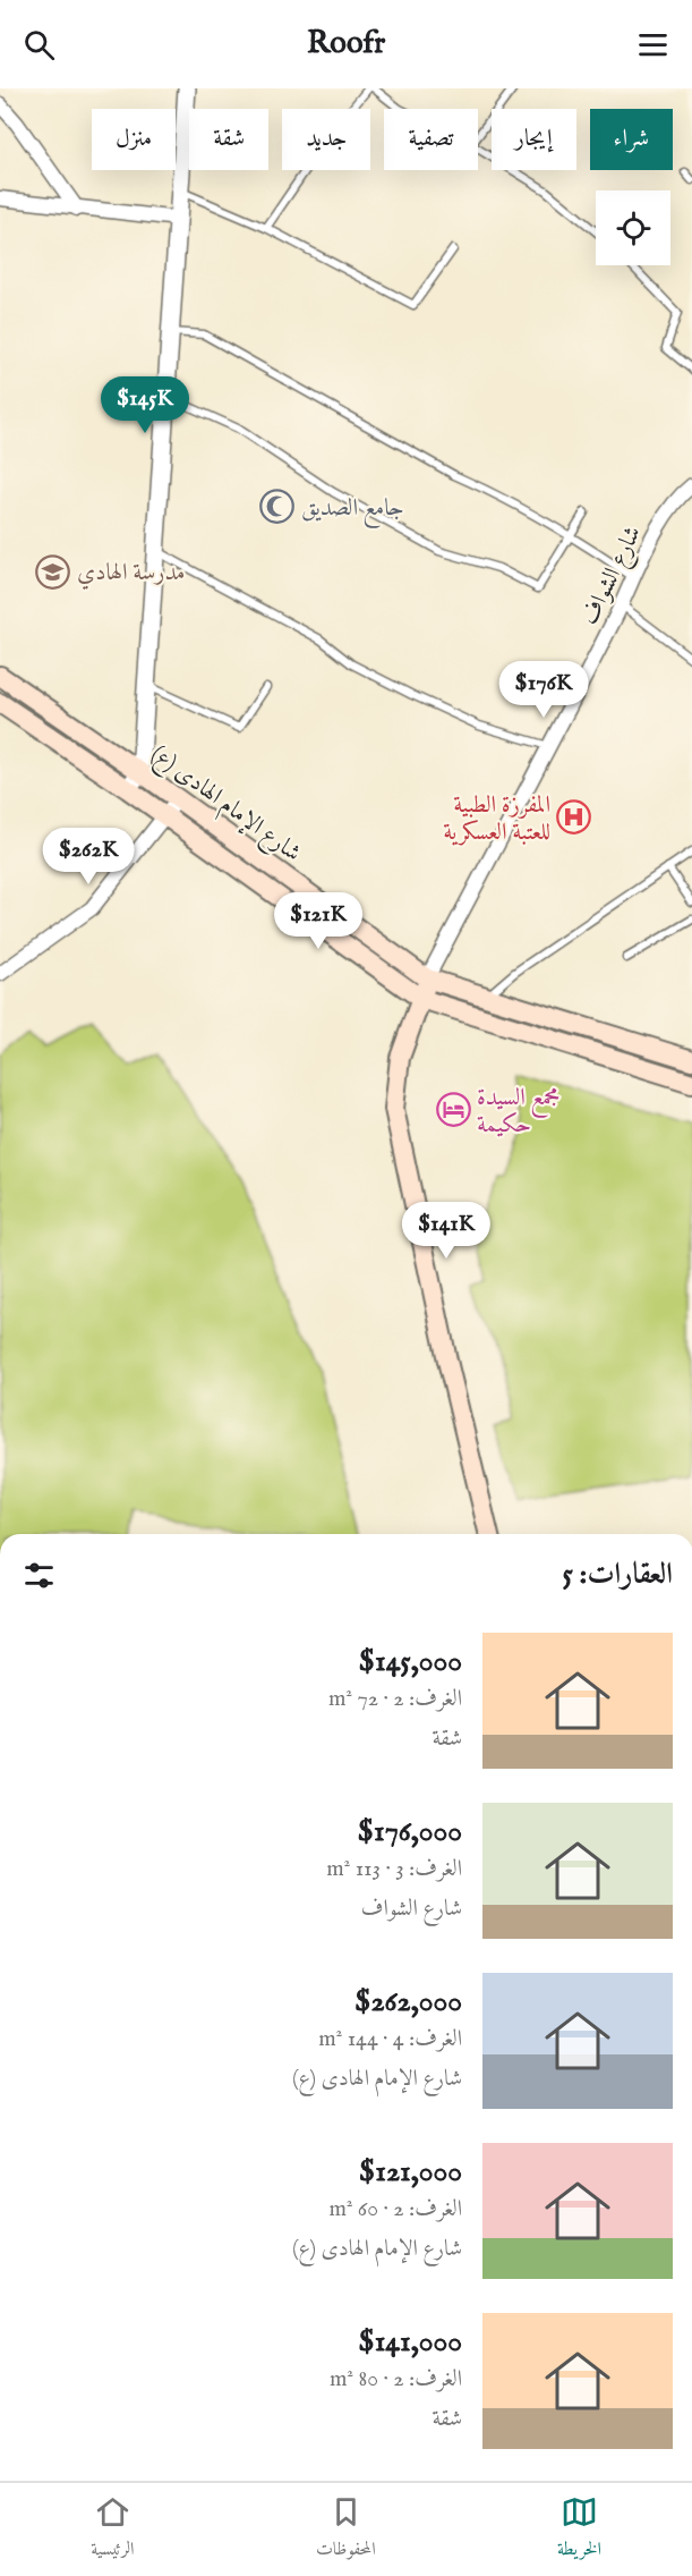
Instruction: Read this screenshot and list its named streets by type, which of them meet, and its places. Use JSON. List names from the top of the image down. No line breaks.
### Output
{"streets":{"main road":["شارع الإمام الهادی (ع)"],"street":["شارع الشواف"]},"crossings":[["شارع الشواف","شارع الإمام الهادی (ع)"]],"places":{"mosque":["جامع الصديق"],"school or university":["مدرسة الهادي"],"hospital":["المفرزة الطبية للعتبة العسكرية"],"hotel":["مجمع السيدة حكيمة"]},"page":{"header":"Roofr","chip":["شراء","إيجار","تصفية","جديد","شقة","منزل"],"price":["$145K","$176K","$262K","$121K","$141K"],"heading":"العقارات: 5","list":[{"name":"$145,000","note":"الغرف: 2 · 72 m² · شقة"},{"name":"$176,000","note":"الغرف: 3 · 113 m² · شارع الشواف"},{"name":"$262,000","note":"الغرف: 4 · 144 m² · شارع الإمام الهادی (ع)"},{"name":"$121,000","note":"الغرف: 2 · 60 m² · شارع الإمام الهادی (ع)"},{"name":"$141,000","note":"الغرف: 2 · 80 m² · شقة"}],"tabs":["الخريطة","المحفوظات","الرئيسية"]}}
